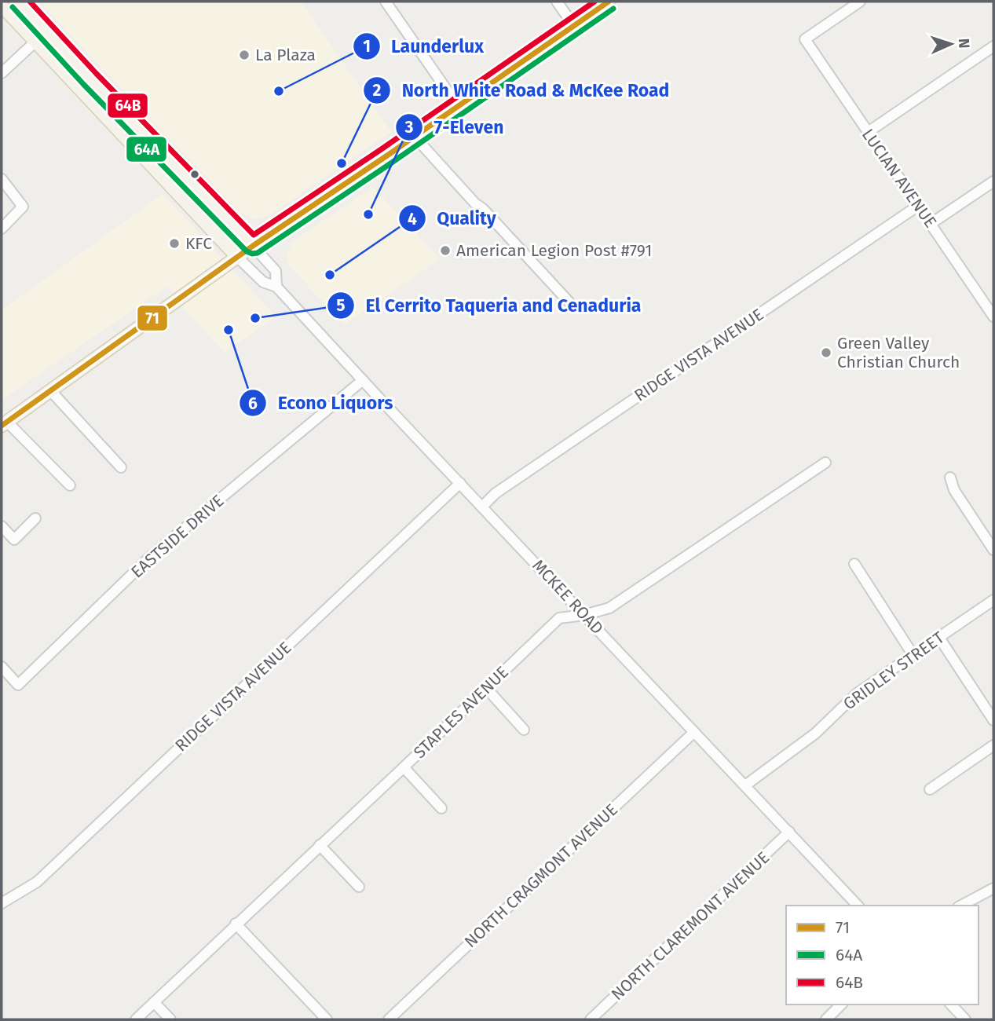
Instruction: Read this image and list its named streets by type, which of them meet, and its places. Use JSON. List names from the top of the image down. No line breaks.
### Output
{"streets":{"main road":["MCKEE ROAD"],"street":["LUCIAN AVENUE","RIDGE VISTA AVENUE","EASTSIDE DRIVE","GRIDLEY STREET","STAPLES AVENUE","NORTH CRAGMONT AVENUE","NORTH CLAREMONT AVENUE"]},"crossings":[["LUCIAN AVENUE","RIDGE VISTA AVENUE"],["RIDGE VISTA AVENUE","MCKEE ROAD"],["EASTSIDE DRIVE","MCKEE ROAD"],["MCKEE ROAD","GRIDLEY STREET"],["MCKEE ROAD","STAPLES AVENUE"],["MCKEE ROAD","NORTH CRAGMONT AVENUE"],["MCKEE ROAD","NORTH CLAREMONT AVENUE"]],"places":["La Plaza","Launderlux","North White Road & McKee Road","7-Eleven","KFC","American Legion Post #791","Quality","El Cerrito Taqueria and Cenaduria","Econo Liquors","Green Valley Christian Church"],"lines":["transit line 71","transit line 64B","transit line 64A"],"legend":["71","64A","64B"],"north":"right"}
